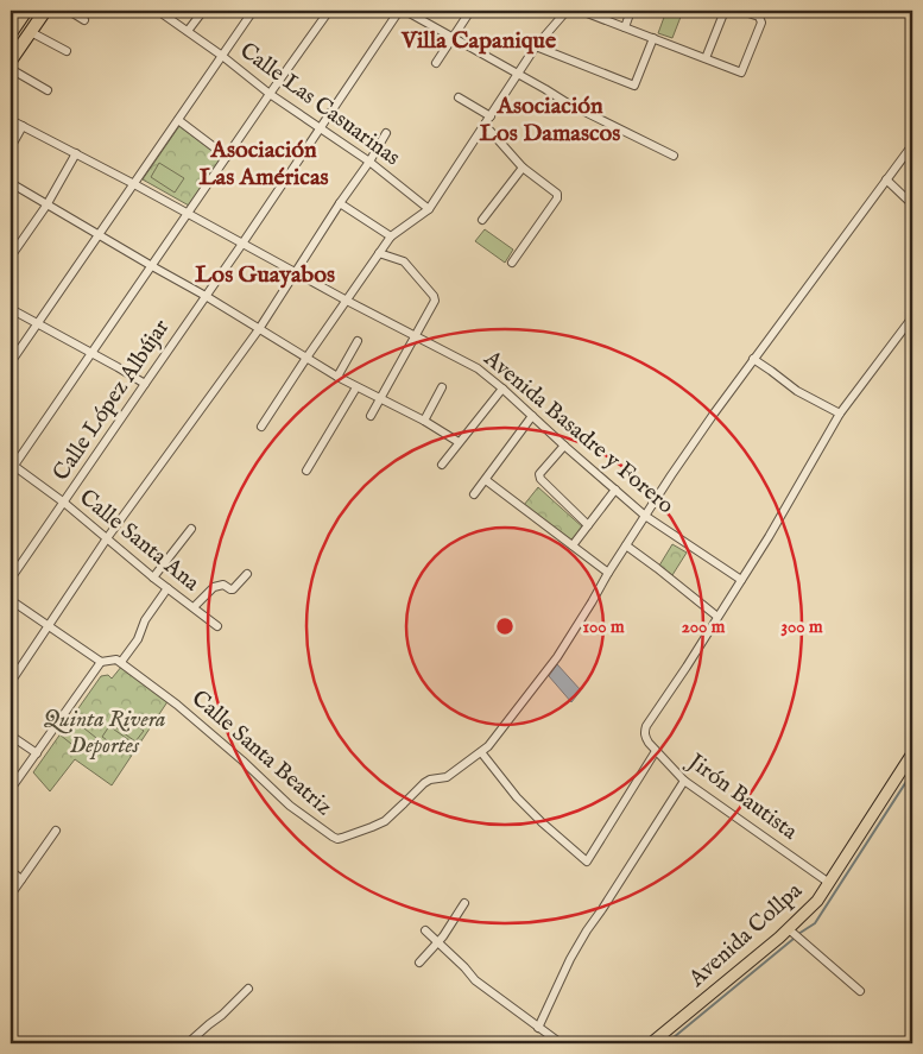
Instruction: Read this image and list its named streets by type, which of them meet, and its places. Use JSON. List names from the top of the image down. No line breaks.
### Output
{"streets":{"main road":["Avenida Collpa"],"street":["Calle Las Casuarinas","Calle López Albújar","Avenida Basadre y Forero","Calle Santa Ana","Calle Santa Beatriz","Jirón Bautista"]},"crossings":[["Calle Las Casuarinas","Calle López Albújar"],["Calle López Albújar","Avenida Basadre y Forero"],["Calle López Albújar","Calle Santa Ana"],["Jirón Bautista","Avenida Collpa"]],"districts":["Villa Capanique","Asociación Los Damascos","Asociación Las Américas","Los Guayabos"],"parks":["Quinta Rivera Deportes"],"rings":["100 m","200 m","300 m"]}
